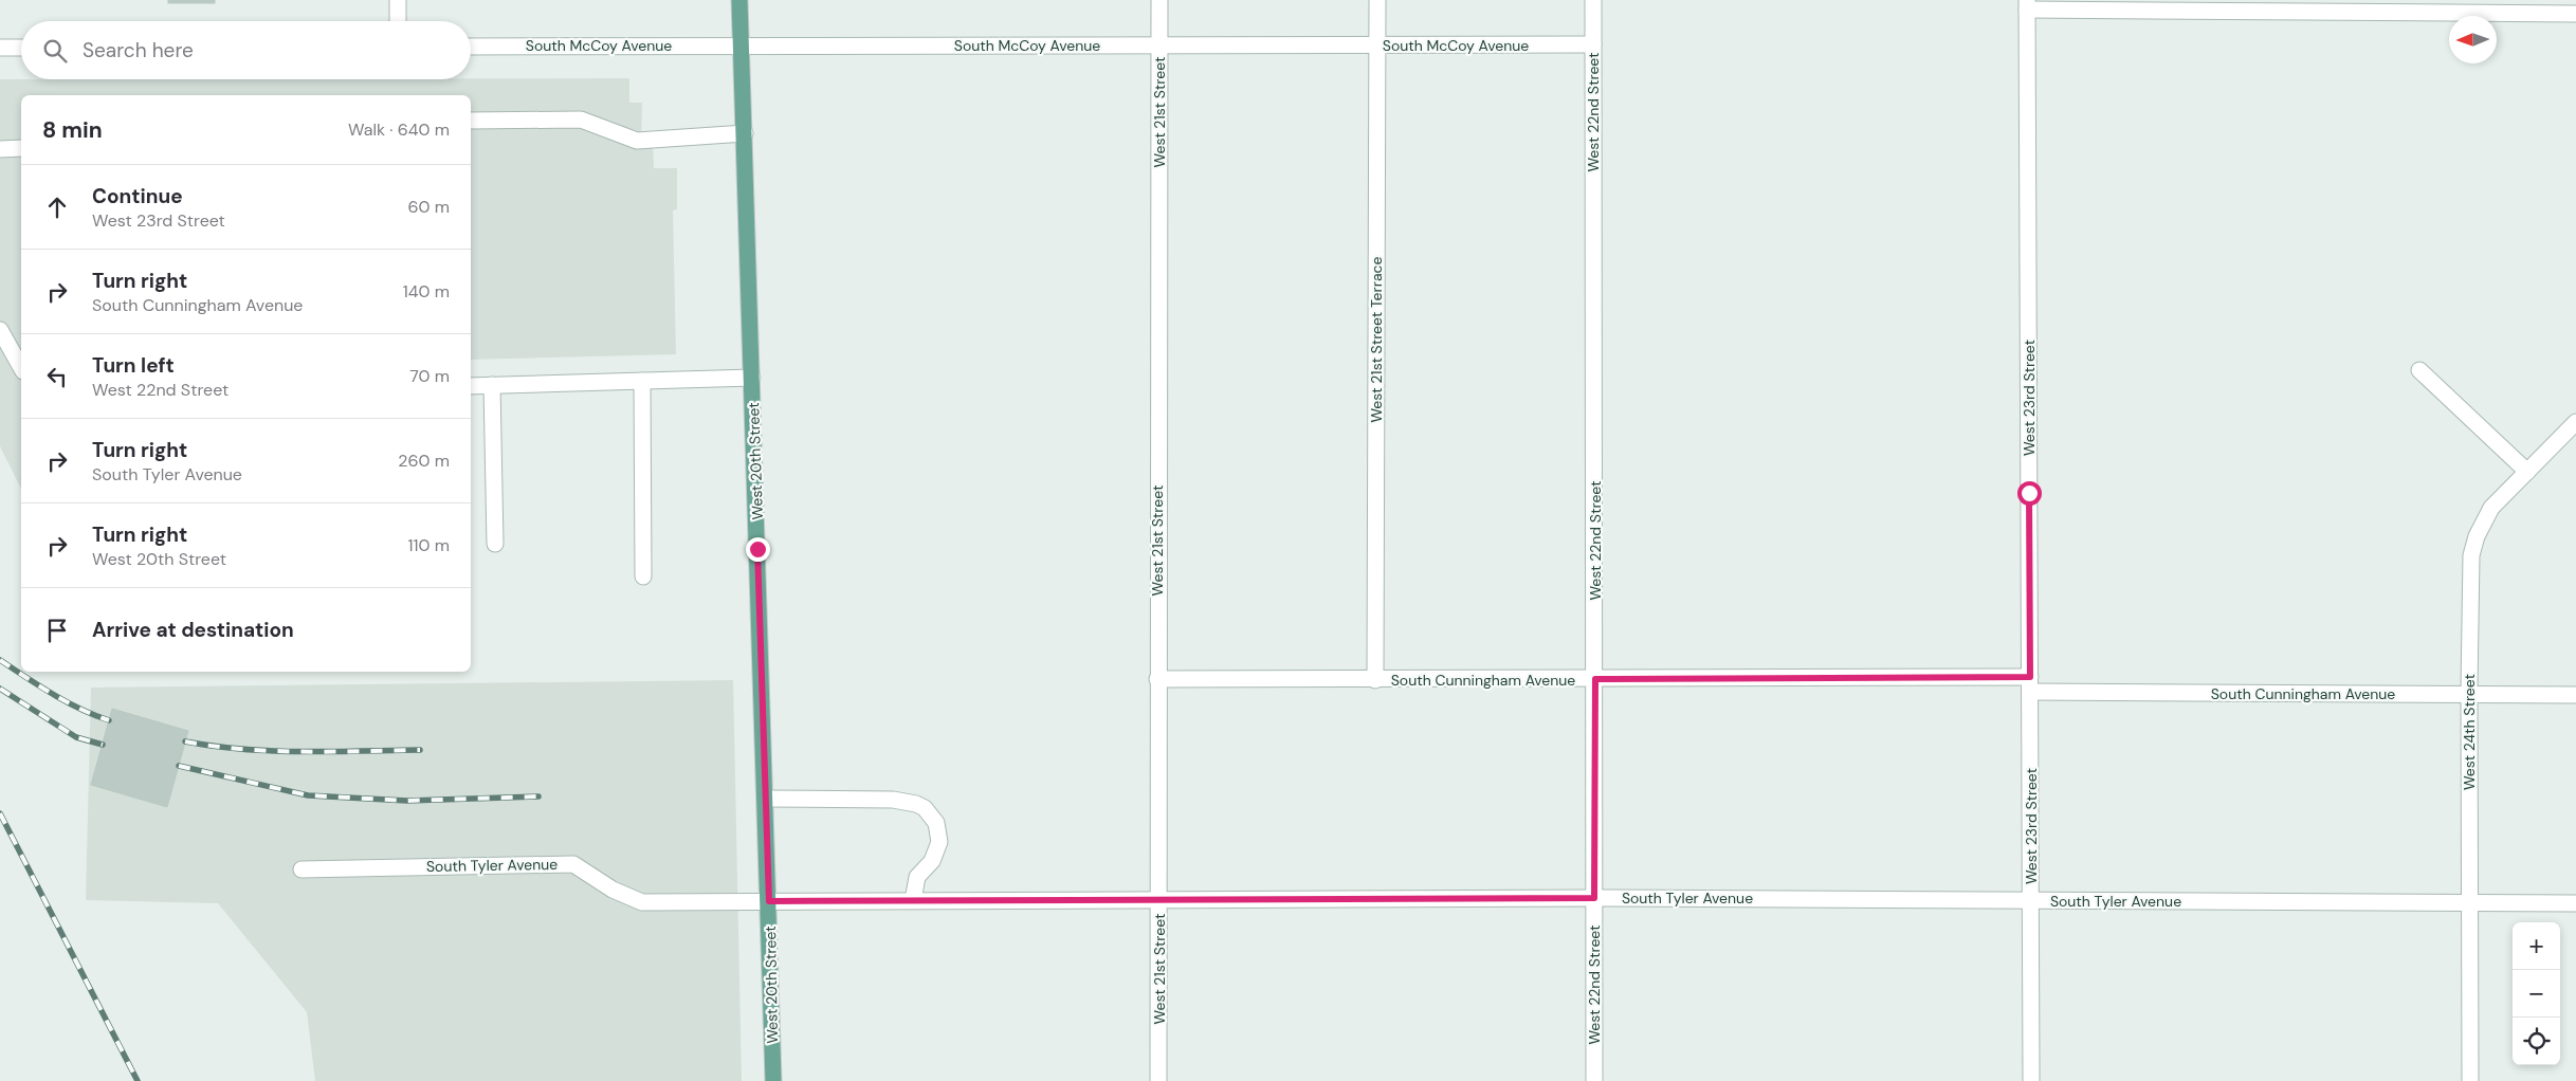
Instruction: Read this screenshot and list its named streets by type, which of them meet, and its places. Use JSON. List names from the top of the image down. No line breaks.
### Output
{"streets":{"main road":["West 20th Street"],"street":["South McCoy Avenue","West 21st Street","West 22nd Street","West 21st Street Terrace","West 23rd Street","South Cunningham Avenue","West 24th Street","South Tyler Avenue"]},"crossings":[["South McCoy Avenue","West 21st Street"],["South McCoy Avenue","West 22nd Street"],["South McCoy Avenue","West 21st Street Terrace"],["South McCoy Avenue","West 20th Street"],["West 21st Street","South Cunningham Avenue"],["West 21st Street","South Tyler Avenue"],["West 22nd Street","South Cunningham Avenue"],["West 22nd Street","South Tyler Avenue"],["West 21st Street Terrace","South Cunningham Avenue"],["West 23rd Street","South Cunningham Avenue"],["West 23rd Street","South Tyler Avenue"],["West 20th Street","South Tyler Avenue"],["South Cunningham Avenue","West 24th Street"],["West 24th Street","South Tyler Avenue"]],"north":"left","page":{"search":"Search here","heading":["8 min","Walk · 640 m"],"list":[["Continue","West 23rd Street","60 m"],["Turn right","South Cunningham Avenue","140 m"],["Turn left","West 22nd Street","70 m"],["Turn right","South Tyler Avenue","260 m"],["Turn right","West 20th Street","110 m"],"Arrive at destination"],"map_buttons":["+","−"]}}
